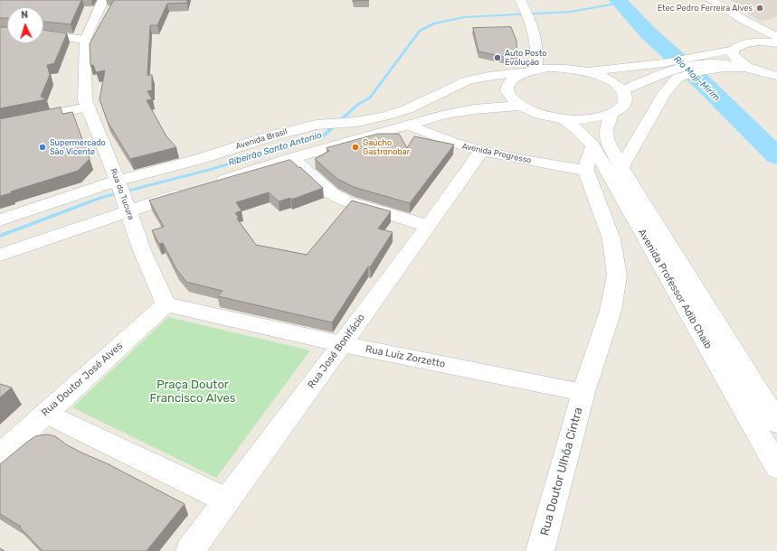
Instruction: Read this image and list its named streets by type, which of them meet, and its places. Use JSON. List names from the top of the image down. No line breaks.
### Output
{"streets":{"main road":["Avenida Brasil","Avenida Progresso","Rua do Tucura","Avenida Professor Adib Chaib","Rua José Bonifácio","Rua Luiz Zorzetto","Rua Doutor José Alves","Rua Doutor Ulhôa Cintra"]},"crossings":[["Avenida Brasil","Rua do Tucura"],["Avenida Progresso","Rua José Bonifácio"],["Avenida Progresso","Rua Doutor Ulhôa Cintra"],["Rua do Tucura","Rua Luiz Zorzetto"],["Rua do Tucura","Rua Doutor José Alves"],["Rua José Bonifácio","Rua Luiz Zorzetto"],["Rua Luiz Zorzetto","Rua Doutor José Alves"],["Rua Luiz Zorzetto","Rua Doutor Ulhôa Cintra"]],"water":["Rio Moji-Mirim","Ribeirão Santo Antonio"],"parks":["Praça Doutor Francisco Alves"],"places":["Etec Pedro Ferreira Alves","Auto Posto Evolução","Supermercado São Vicente","Gaúcho Gastronobar"],"north":"top"}
